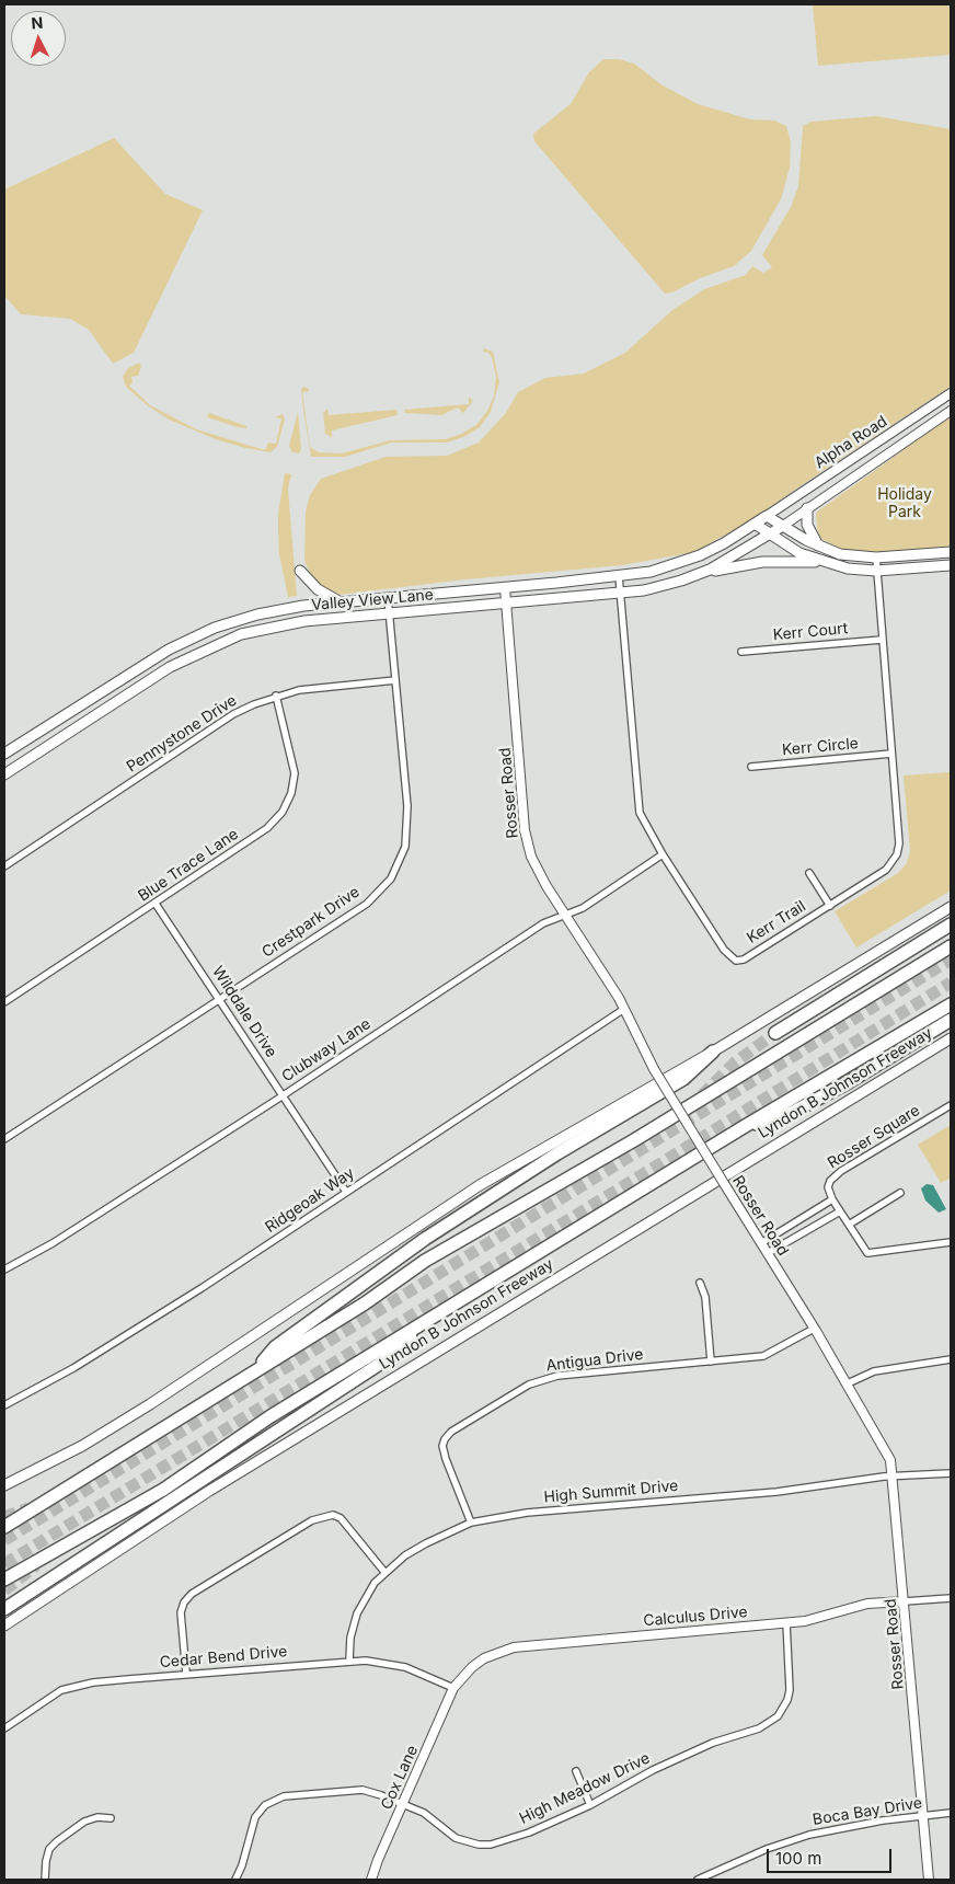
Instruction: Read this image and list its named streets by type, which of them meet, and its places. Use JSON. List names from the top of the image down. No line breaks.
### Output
{"streets":{"highway":["Lyndon B Johnson Freeway"],"main road":["Valley View Lane"],"street":["Alpha Road","Kerr Court","Pennystone Drive","Kerr Circle","Rosser Road","Blue Trace Lane","Crestpark Drive","Kerr Trail","Wilddale Drive","Clubway Lane","Rosser Square","Ridgeoak Way","Antigua Drive","High Summit Drive","Calculus Drive","Cedar Bend Drive","Cox Lane","High Meadow Drive","Boca Bay Drive"]},"crossings":[["Alpha Road","Valley View Lane"],["Valley View Lane","Rosser Road"],["Valley View Lane","Crestpark Drive"],["Valley View Lane","Kerr Trail"],["Kerr Court","Kerr Trail"],["Pennystone Drive","Blue Trace Lane"],["Pennystone Drive","Crestpark Drive"],["Kerr Circle","Kerr Trail"],["Rosser Road","Clubway Lane"],["Rosser Road","Ridgeoak Way"],["Rosser Road","Antigua Drive"],["Rosser Road","High Summit Drive"],["Rosser Road","Calculus Drive"],["Rosser Road","Boca Bay Drive"],["Blue Trace Lane","Wilddale Drive"],["Crestpark Drive","Wilddale Drive"],["Kerr Trail","Clubway Lane"],["Wilddale Drive","Clubway Lane"],["Wilddale Drive","Ridgeoak Way"],["Antigua Drive","High Summit Drive"],["High Summit Drive","Cedar Bend Drive"],["Calculus Drive","Cedar Bend Drive"],["Calculus Drive","Cox Lane"],["Calculus Drive","High Meadow Drive"],["Cedar Bend Drive","Cox Lane"],["Cox Lane","High Meadow Drive"]],"parks":["Holiday Park"],"scale_bar":"100 m","north":"top"}
